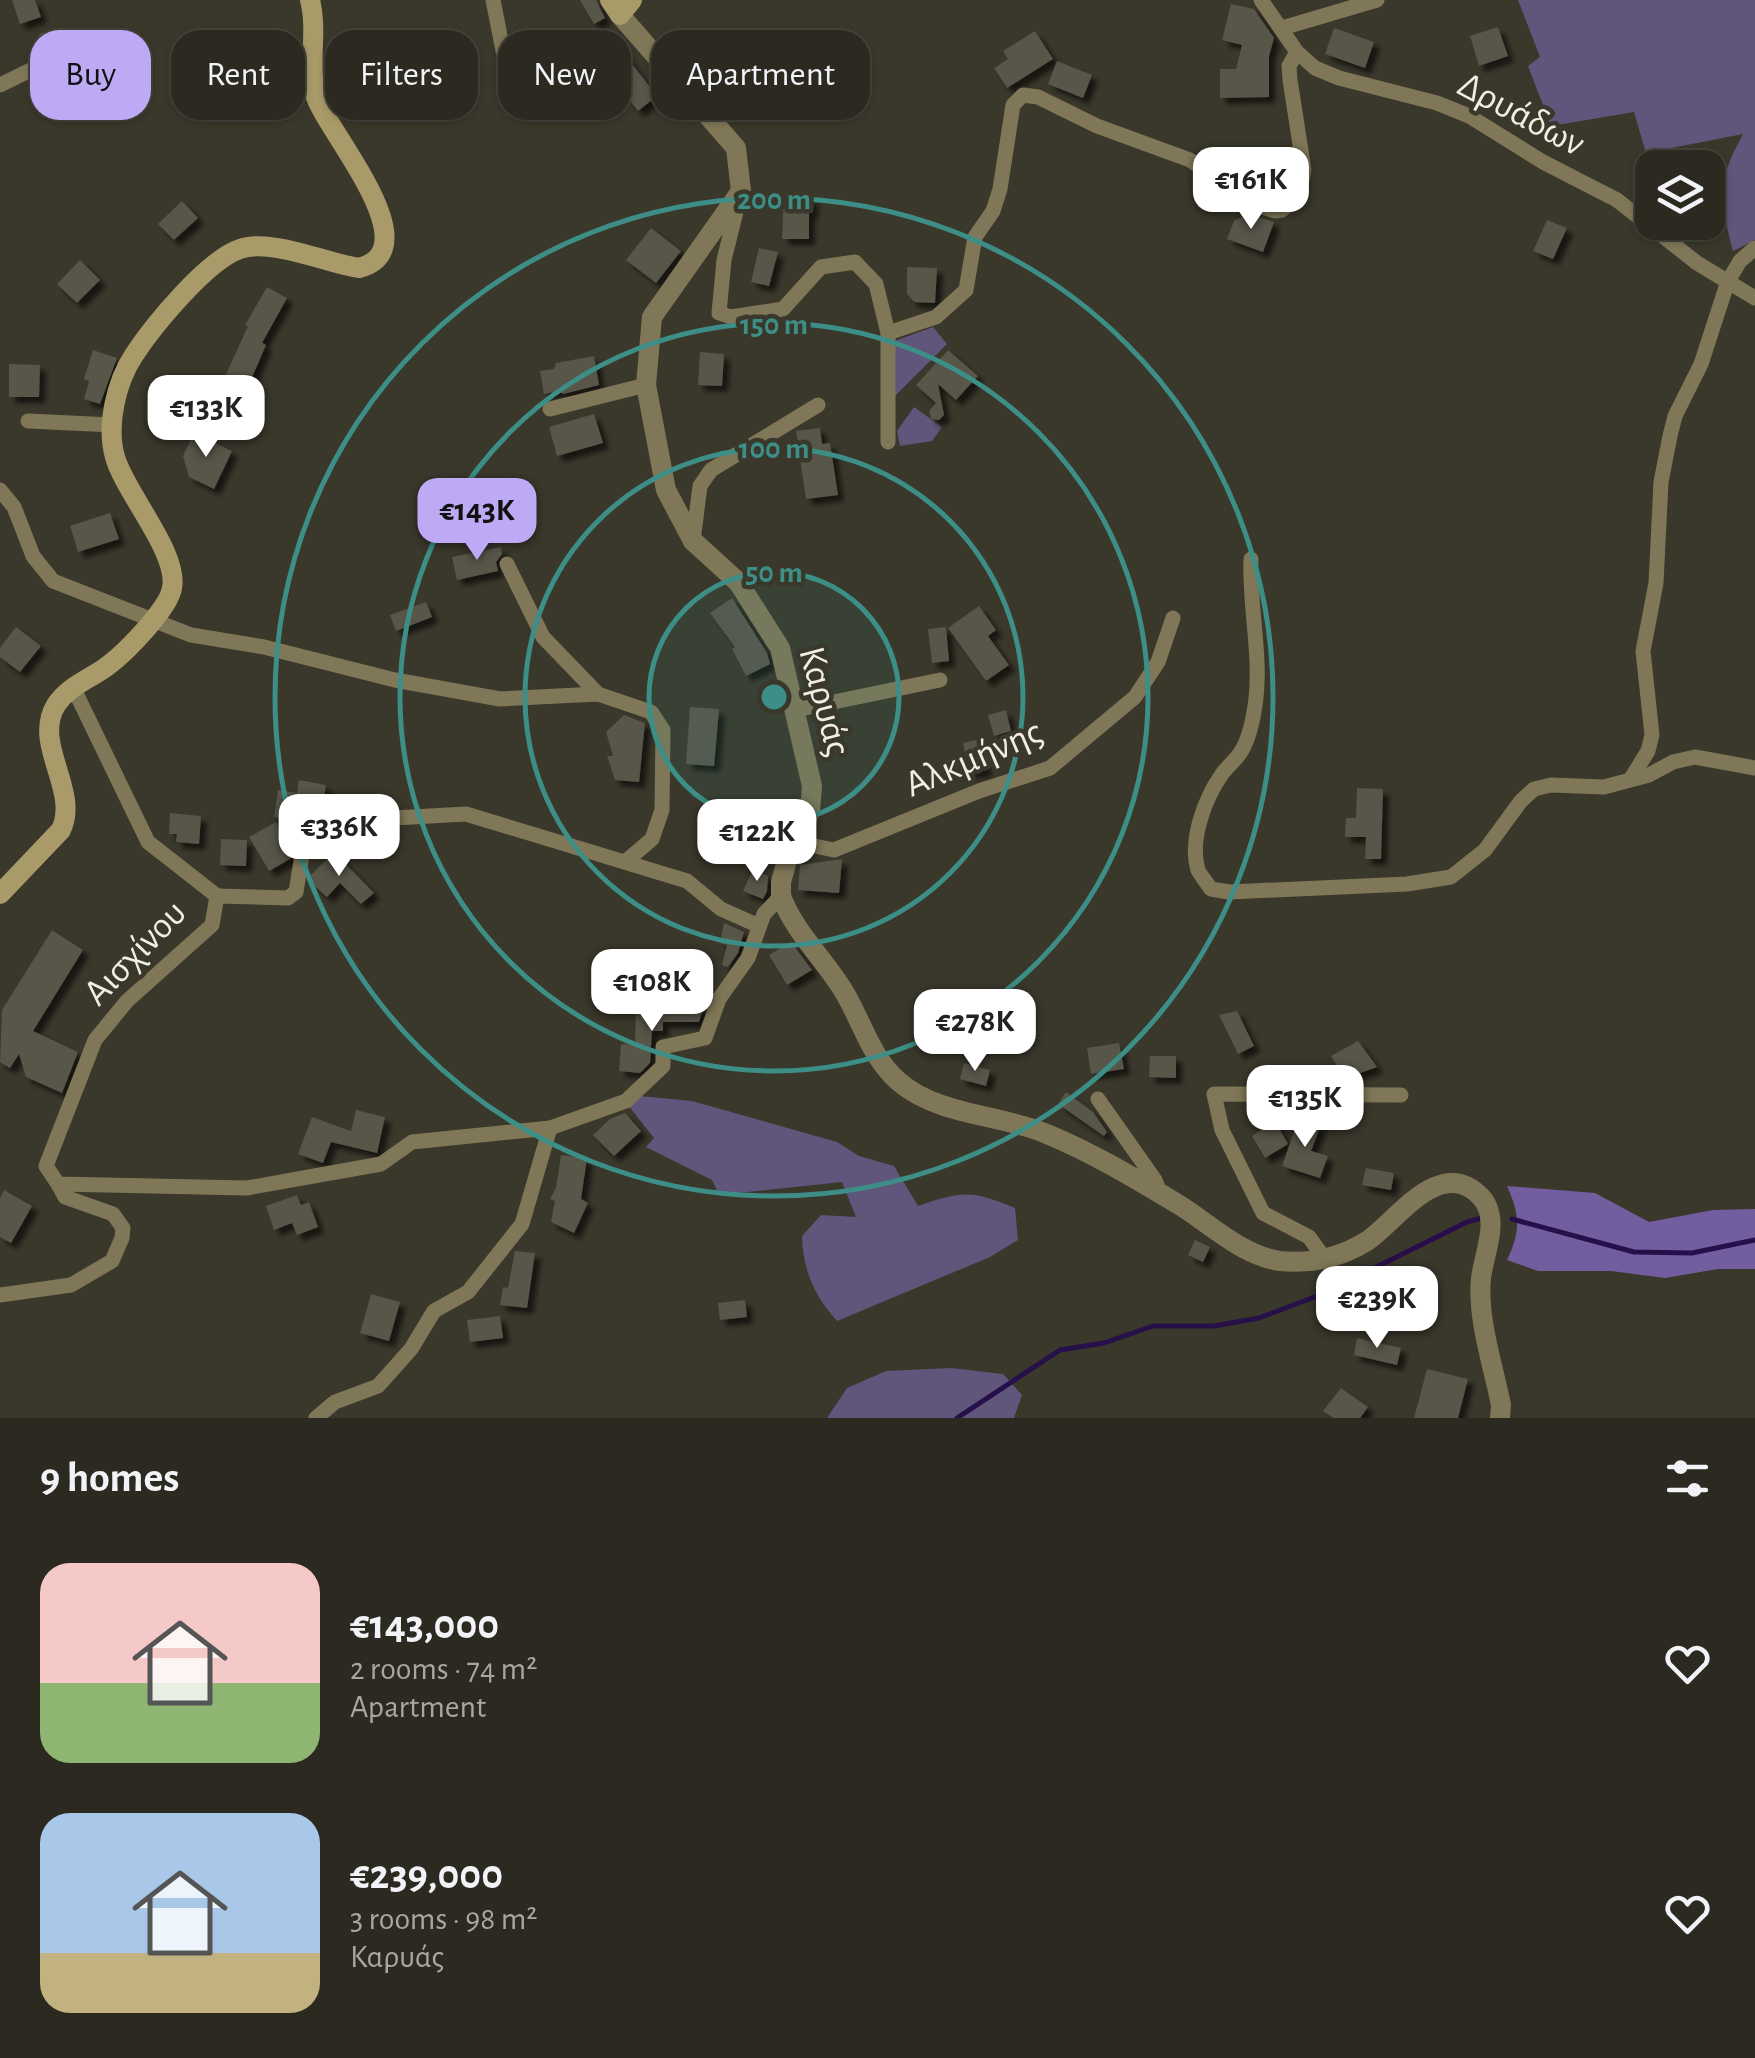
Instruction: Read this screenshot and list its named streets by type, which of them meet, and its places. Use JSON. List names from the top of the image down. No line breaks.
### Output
{"streets":{"street":["Δρυάδων","Καρυάς","Αλκμήνης","Αισχίνου"]},"crossings":[["Καρυάς","Αλκμήνης"]],"page":{"chip":["Buy","Rent","Filters","New","Apartment"],"price":["€161K","€133K","€143K","€336K","€122K","€108K","€278K","€135K","€239K"],"heading":"9 homes","list":[{"name":"€143,000","note":"2 rooms · 74 m² · Apartment"},{"name":"€239,000","note":"3 rooms · 98 m² · Καρυάς"}]},"rings":["200 m","150 m","100 m","50 m"]}
